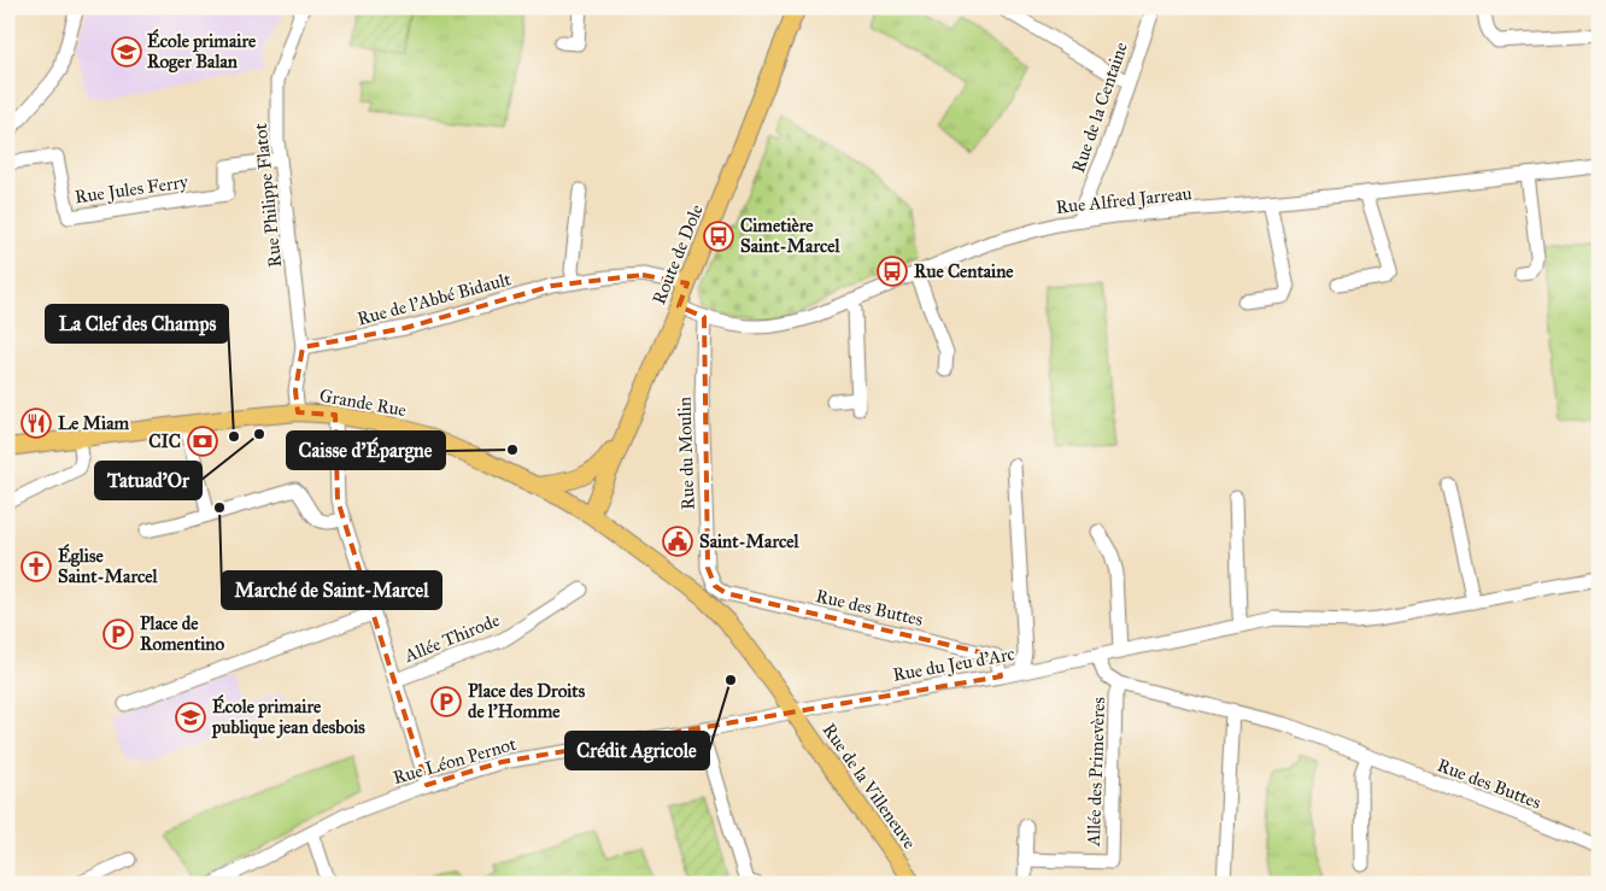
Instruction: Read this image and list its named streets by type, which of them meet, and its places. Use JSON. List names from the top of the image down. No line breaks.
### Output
{"streets":{"main road":["Route de Dole","Grande Rue","Rue de la Villeneuve"],"street":["Rue de la Centaine","Rue Jules Ferry","Rue Philippe Flatot","Rue Alfred Jarreau","Rue de l'Abbé Bidault","Rue du Moulin","Rue des Buttes","Allée Thirode","Rue du Jeu d'Arc","Rue Léon Pernot","Allée des Primevères"]},"crossings":[["Rue de la Centaine","Rue Alfred Jarreau"],["Rue Jules Ferry","Rue Philippe Flatot"],["Rue Philippe Flatot","Rue de l'Abbé Bidault"],["Rue Philippe Flatot","Grande Rue"],["Rue Alfred Jarreau","Route de Dole"],["Rue Alfred Jarreau","Rue du Moulin"],["Route de Dole","Rue de l'Abbé Bidault"],["Route de Dole","Grande Rue"],["Grande Rue","Rue du Jeu d'Arc"],["Grande Rue","Rue Léon Pernot"],["Grande Rue","Rue de la Villeneuve"],["Rue du Moulin","Rue des Buttes"],["Rue des Buttes","Rue du Jeu d'Arc"],["Rue des Buttes","Allée des Primevères"],["Rue du Jeu d'Arc","Rue Léon Pernot"],["Rue du Jeu d'Arc","Rue de la Villeneuve"],["Rue Léon Pernot","Rue de la Villeneuve"]],"places":{"school or university":["École primaire Roger Balan","École primaire publique jean desbois"],"bus stop":["Cimetière Saint-Marcel","Rue Centaine"],"restaurant":["Le Miam"],"other":["Tatuad'Or","La Clef des Champs","Caisse d'Épargne","Marché de Saint-Marcel","Crédit Agricole"],"bank":["CIC"],"public building":["Saint-Marcel"],"church":["Église Saint-Marcel"],"parking":["Place de Romentino","Place des Droits de l'Homme"]}}
